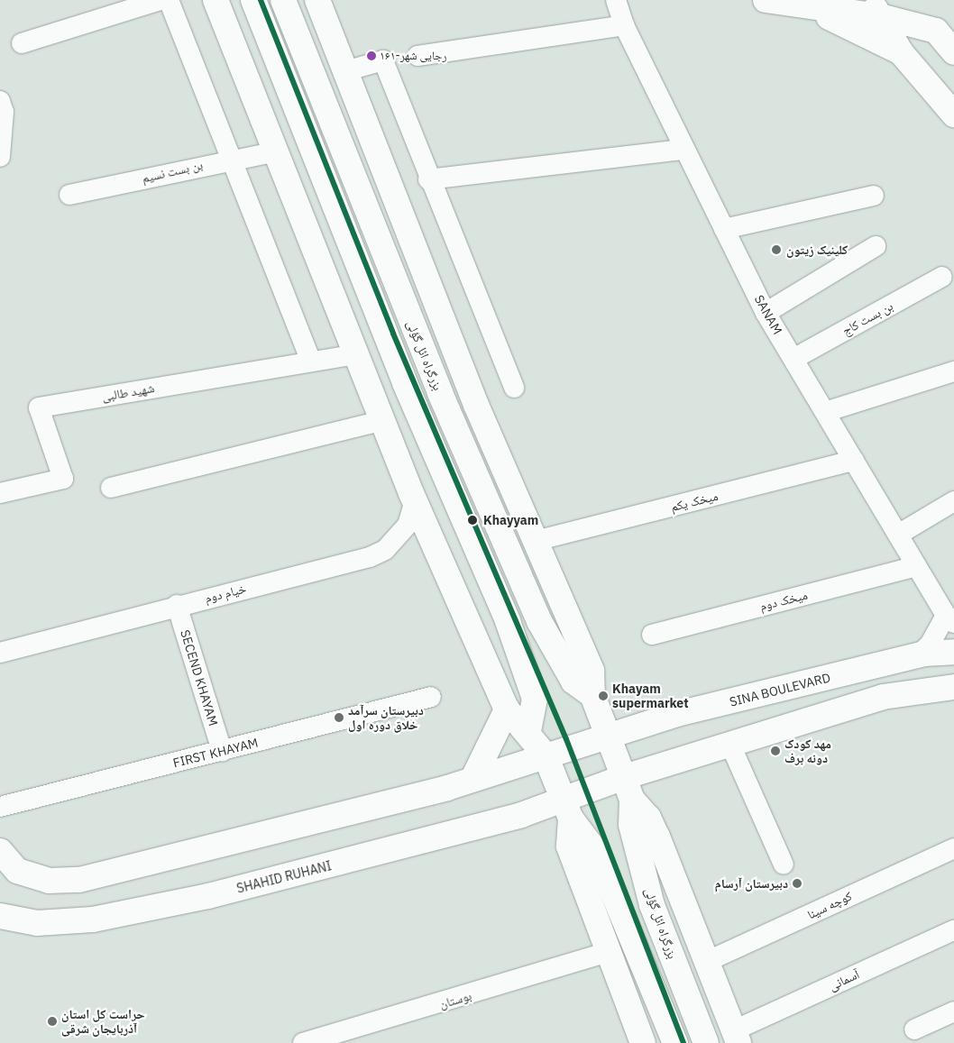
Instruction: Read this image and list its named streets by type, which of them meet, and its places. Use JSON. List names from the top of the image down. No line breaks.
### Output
{"streets":{"main road":["بزرگراه ائل گؤلی","SINA BOULEVARD","SHAHID RUHANI"],"street":["بن بست نسیم","SANAM","بن بست کاج","شهید طالبی","میخک یکم","خیام دوم","میخک دوم","SECEND KHAYAM","FIRST KHAYAM","کوچه سینا","آسمانی","بوستان"]},"crossings":[["SANAM","بن بست کاج"],["SANAM","میخک یکم"],["SANAM","میخک دوم"],["بزرگراه ائل گؤلی","SHAHID RUHANI"],["خیام دوم","SECEND KHAYAM"],["SECEND KHAYAM","FIRST KHAYAM"]],"places":["۱۶۱-رجایی شهر","کلینیک زیتون","Khayyam","Khayam supermarket","دبیرستان سرآمد خلاق دوره اول","مهد کودک دونه برف","دبیرستان آرسام","حراست کل استان آذربایجان شرقی"]}
